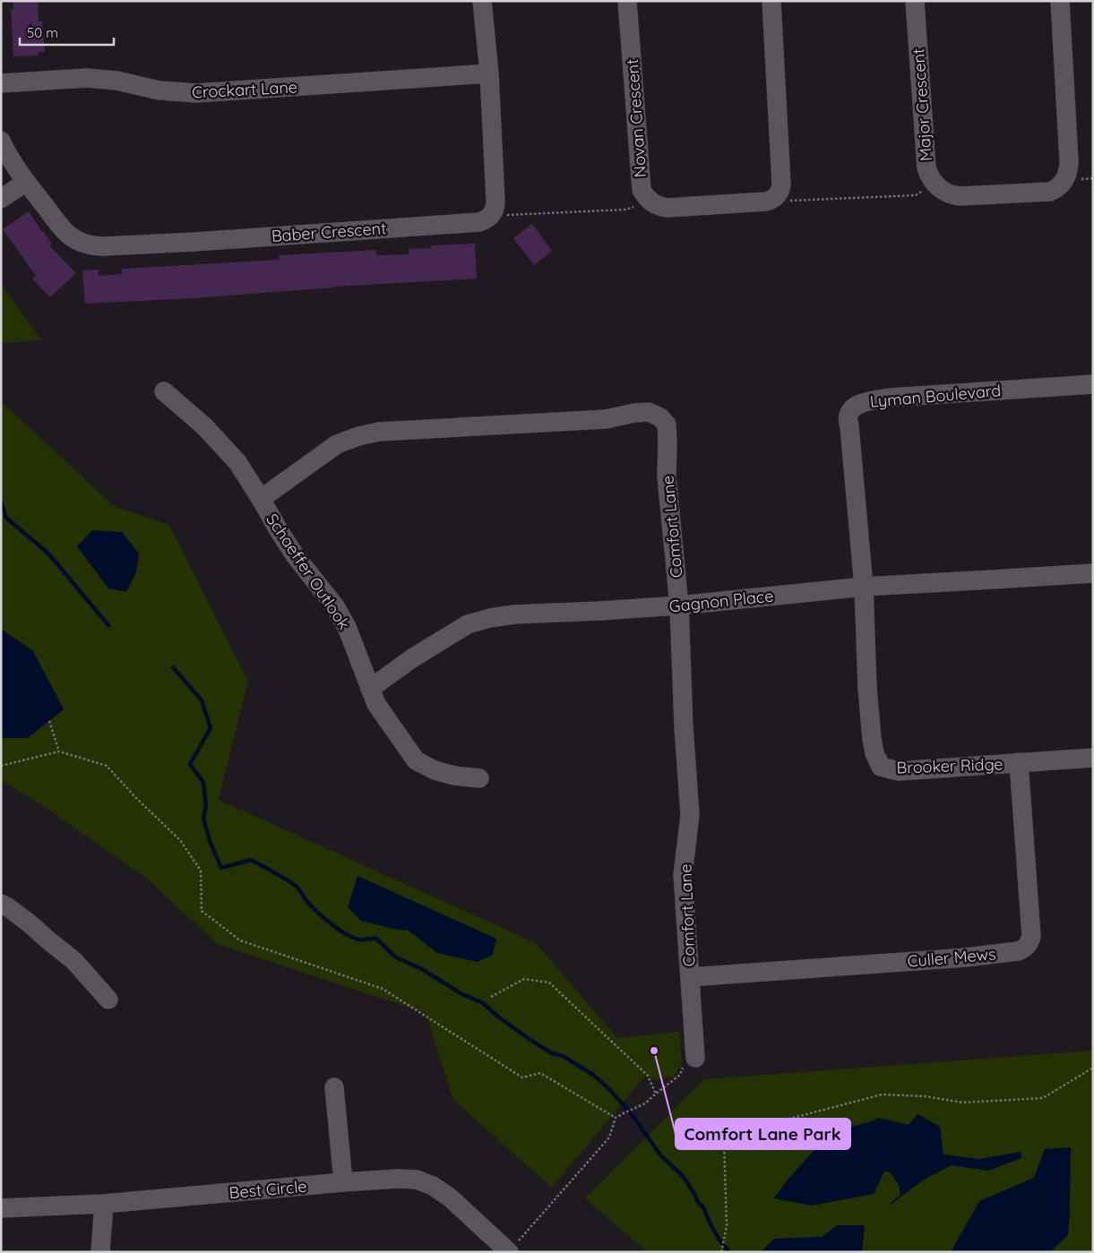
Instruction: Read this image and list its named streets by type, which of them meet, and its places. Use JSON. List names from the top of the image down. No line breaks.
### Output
{"streets":{"street":["Crockart Lane","Major Crescent","Novan Crescent","Baber Crescent","Lyman Boulevard","Comfort Lane","Schaeffer Outlook","Gagnon Place","Brooker Ridge","Culler Mews","Best Circle"]},"crossings":[["Lyman Boulevard","Gagnon Place"],["Lyman Boulevard","Brooker Ridge"],["Comfort Lane","Schaeffer Outlook"],["Comfort Lane","Gagnon Place"],["Comfort Lane","Culler Mews"],["Schaeffer Outlook","Gagnon Place"],["Gagnon Place","Brooker Ridge"],["Brooker Ridge","Culler Mews"]],"places":["Comfort Lane Park"],"scale_bar":"50 m"}
